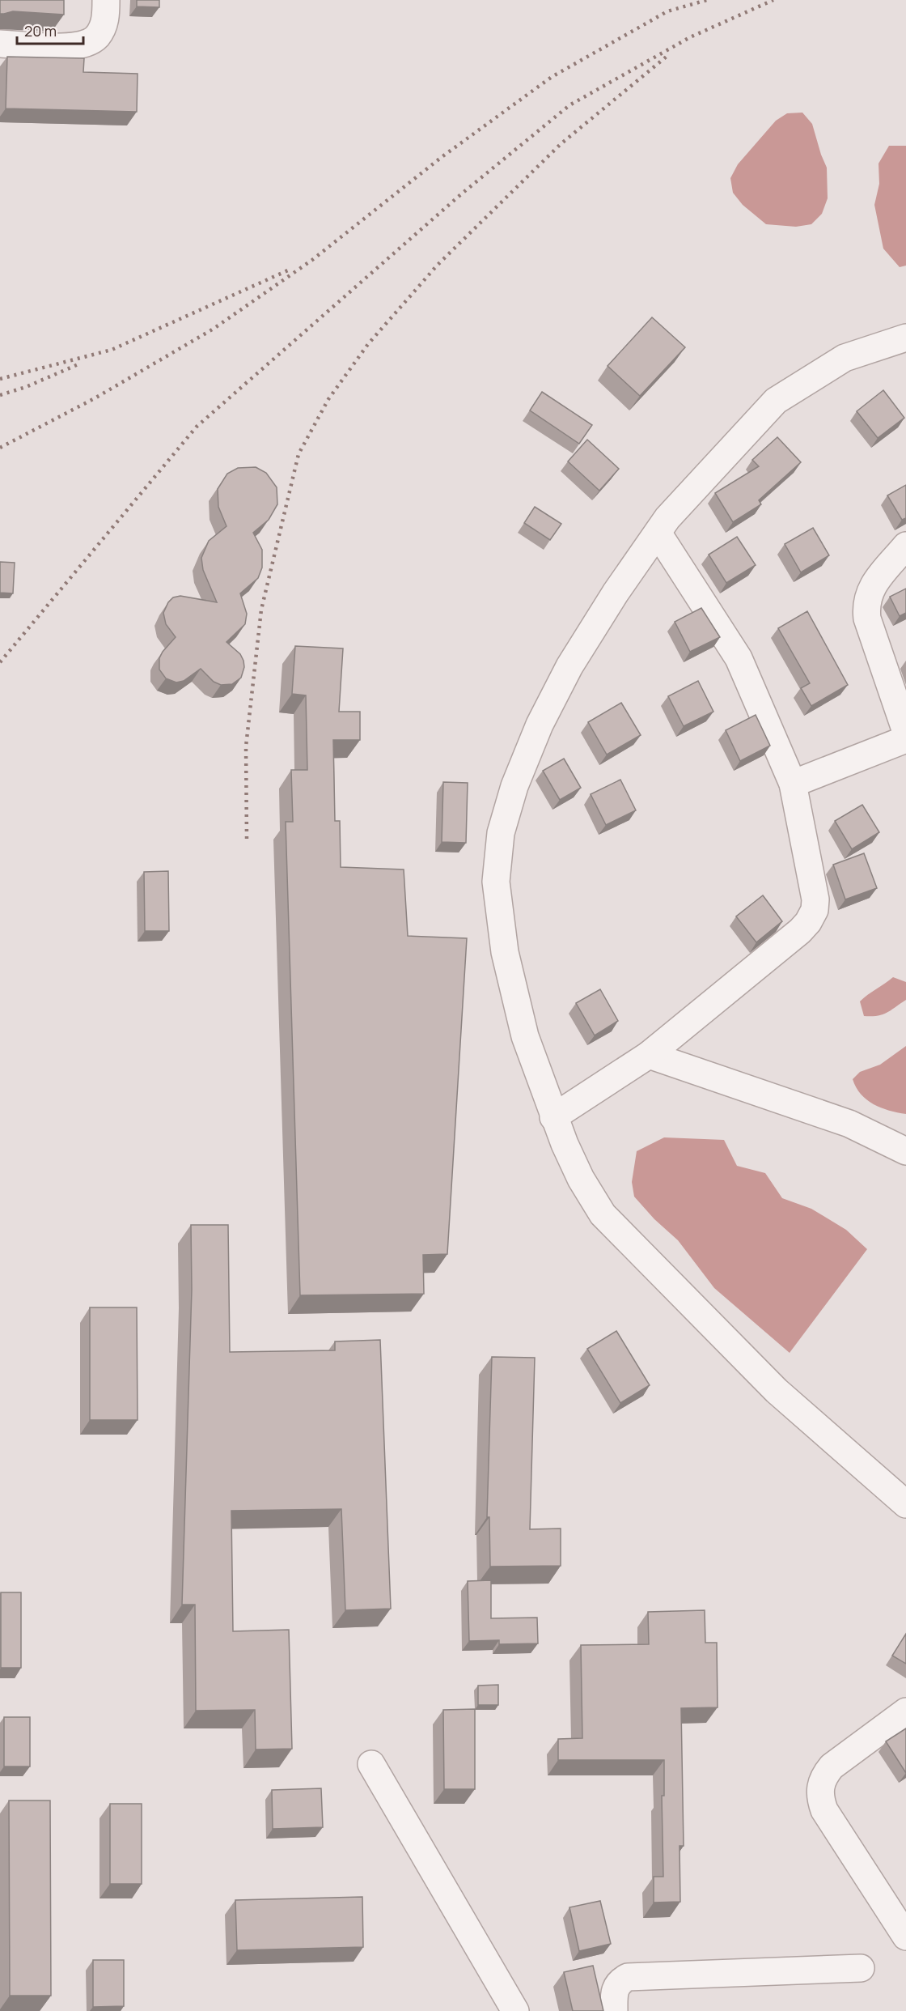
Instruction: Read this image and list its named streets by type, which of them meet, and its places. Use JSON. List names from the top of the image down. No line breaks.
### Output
{"scale_bar":"20 m"}
